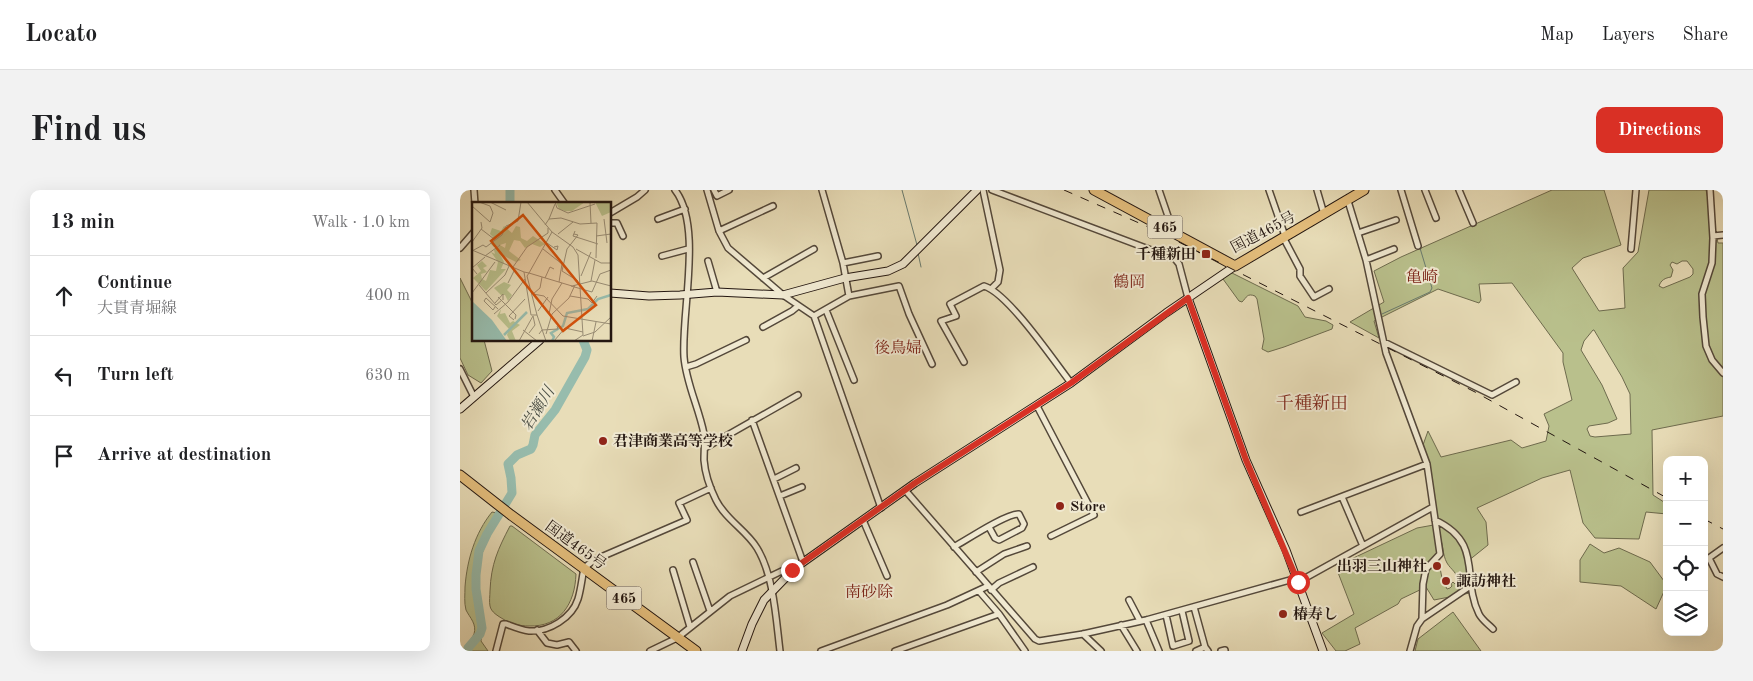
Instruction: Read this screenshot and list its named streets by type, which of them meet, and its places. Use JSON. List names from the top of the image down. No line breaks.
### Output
{"streets":{"highway":["465","国道465号"]},"districts":["亀崎","鶴岡","後鳥婦","千種新田","南砂除"],"water":["岩瀬川"],"places":{"transit":["千種新田"],"other":["君津商業高等学校","Store","出羽三山神社","諏訪神社","椿寿し"]},"page":{"header":"Locato","nav":["Map","Layers","Share"],"buttons":"Directions","title":"Find us","heading":["13 min","Walk · 1.0 km"],"list":[["Continue","大貫青堀線","400 m"],["Turn left","630 m"],"Arrive at destination"],"map_buttons":["+","−"]}}
